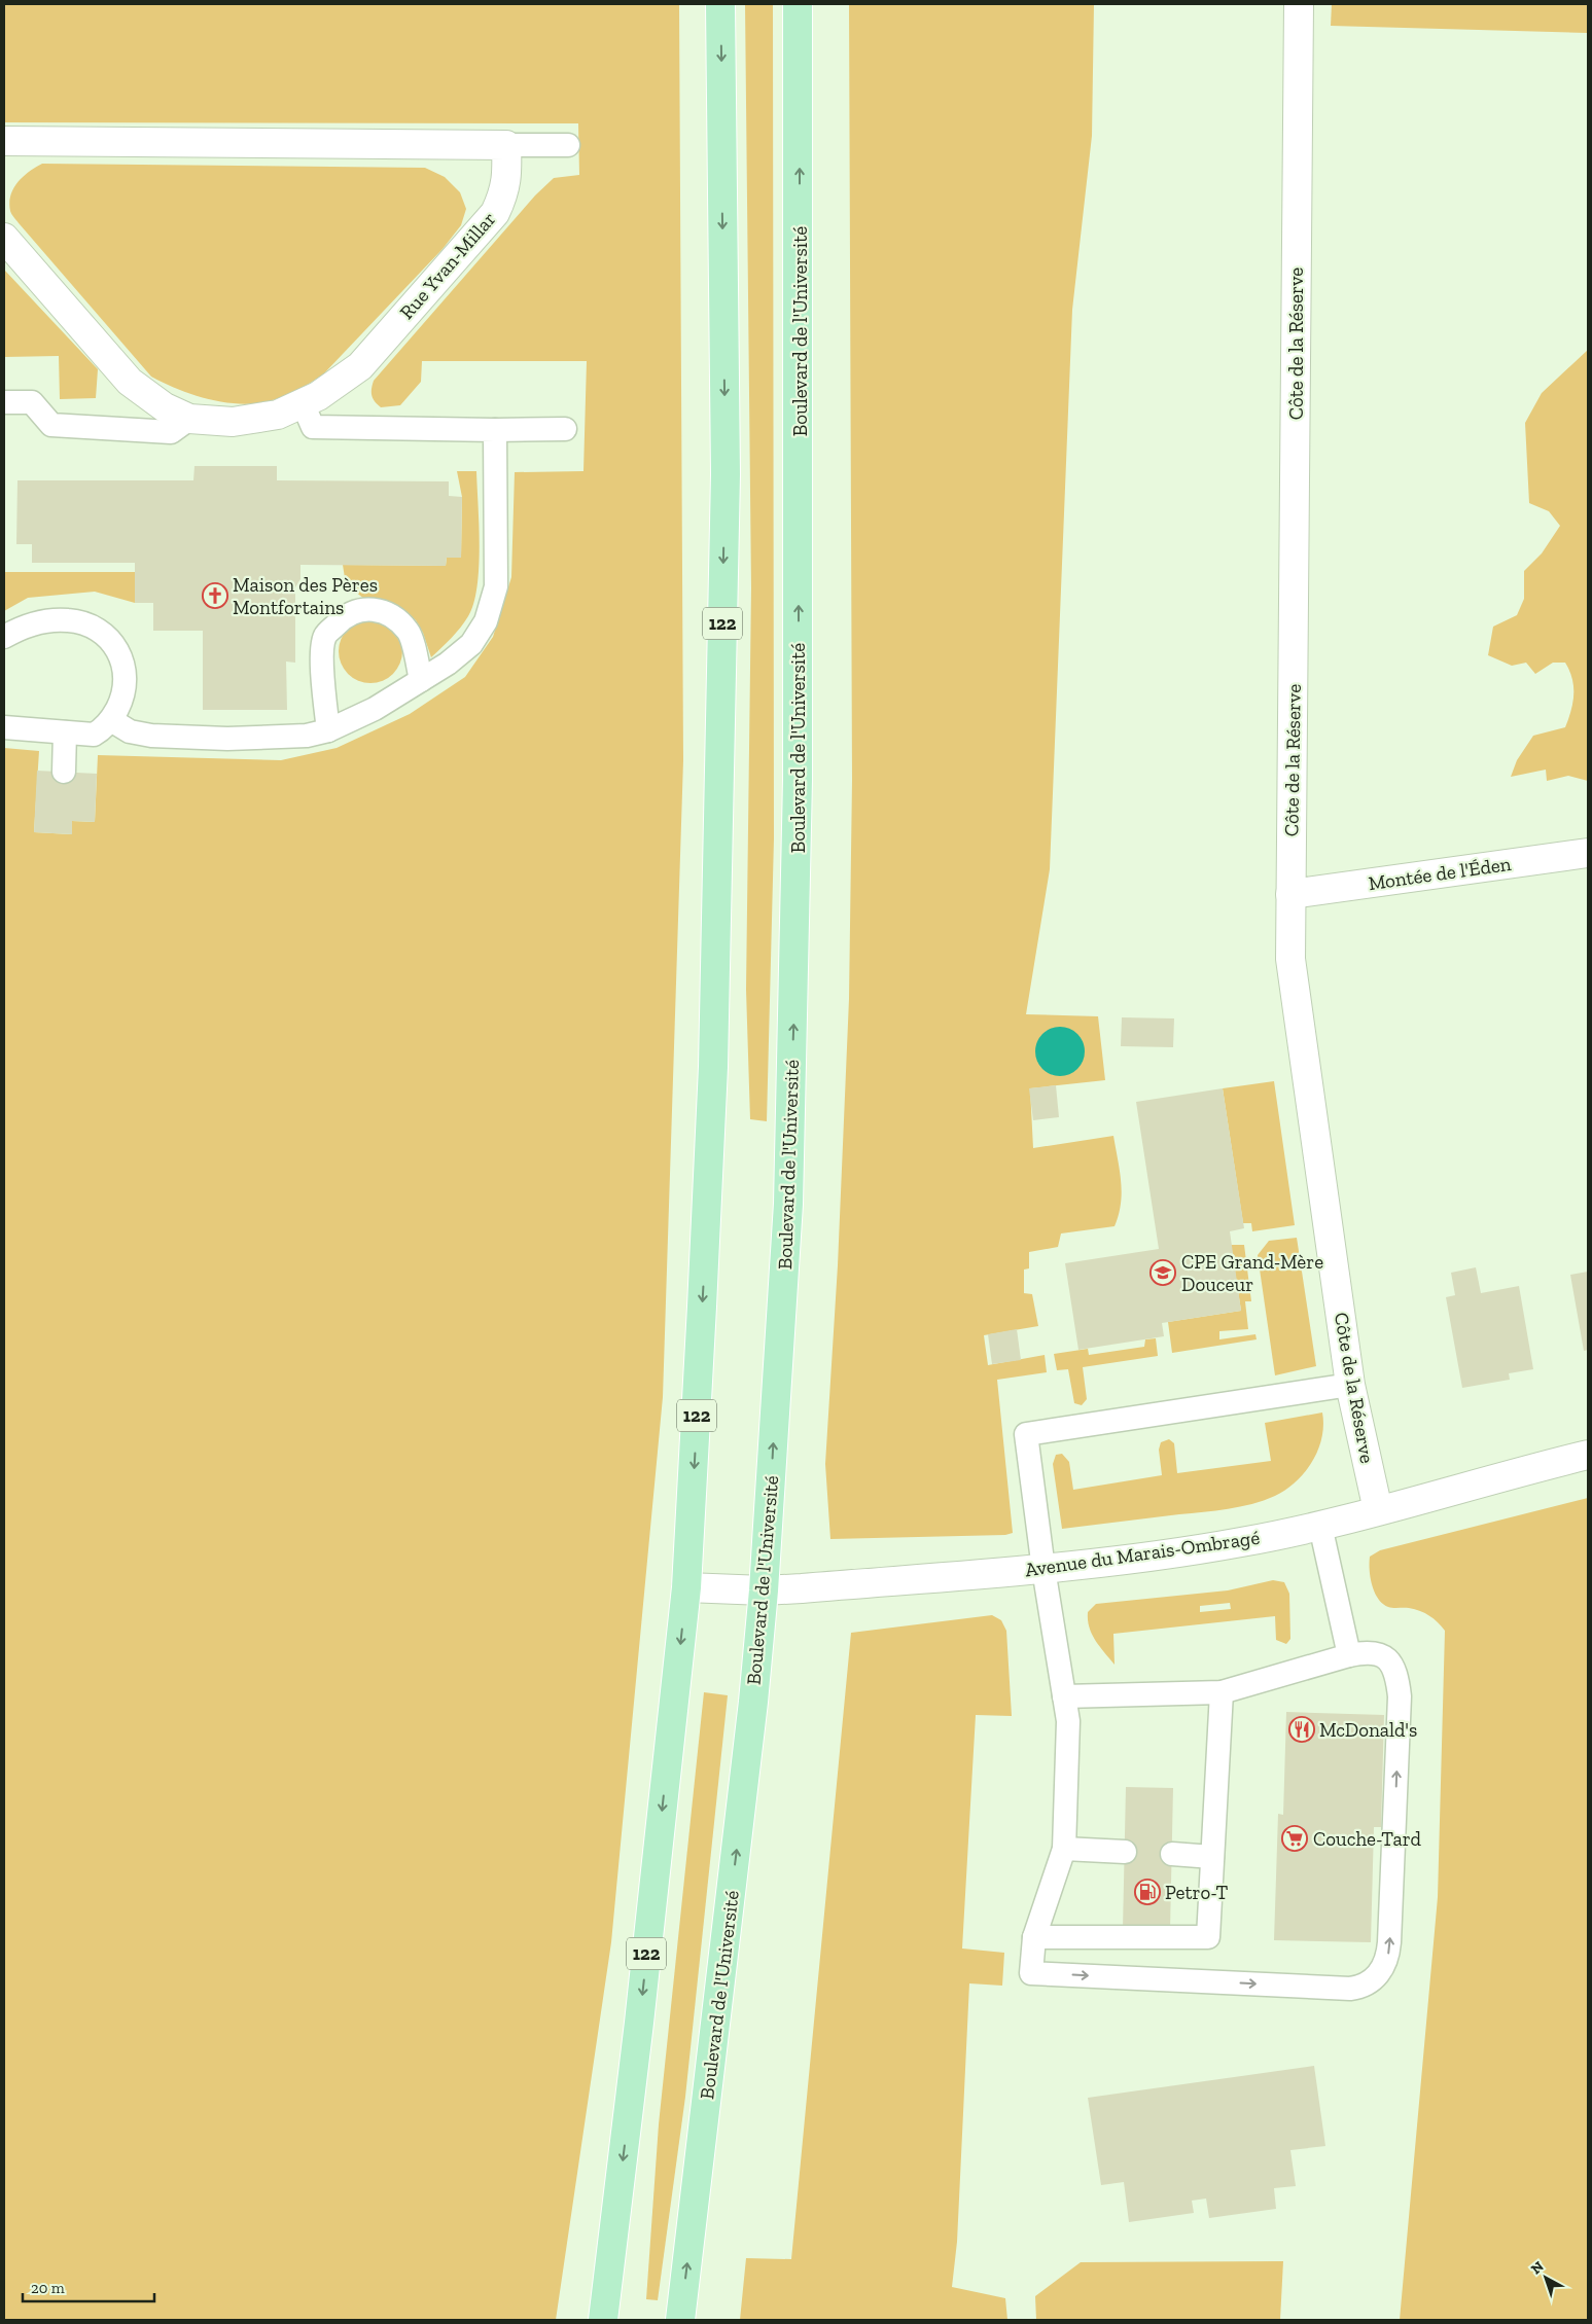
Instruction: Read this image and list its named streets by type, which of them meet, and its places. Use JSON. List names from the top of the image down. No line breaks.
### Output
{"streets":{"main road":["Boulevard de l'Université","122"],"street":["Rue Yvan-Millar","Côte de la Réserve","Montée de l'Éden","Avenue du Marais-Ombragé"]},"crossings":[["Boulevard de l'Université","Avenue du Marais-Ombragé"],["Côte de la Réserve","Montée de l'Éden"],["Côte de la Réserve","Avenue du Marais-Ombragé"],["122","Avenue du Marais-Ombragé"]],"places":{"church":["Maison des Pères Montfortains"],"school or university":["CPE Grand-Mère Douceur"],"restaurant":["McDonald's"],"supermarket":["Couche-Tard"],"fuel station":["Petro-T"]},"scale_bar":"20 m","north":"top left"}
